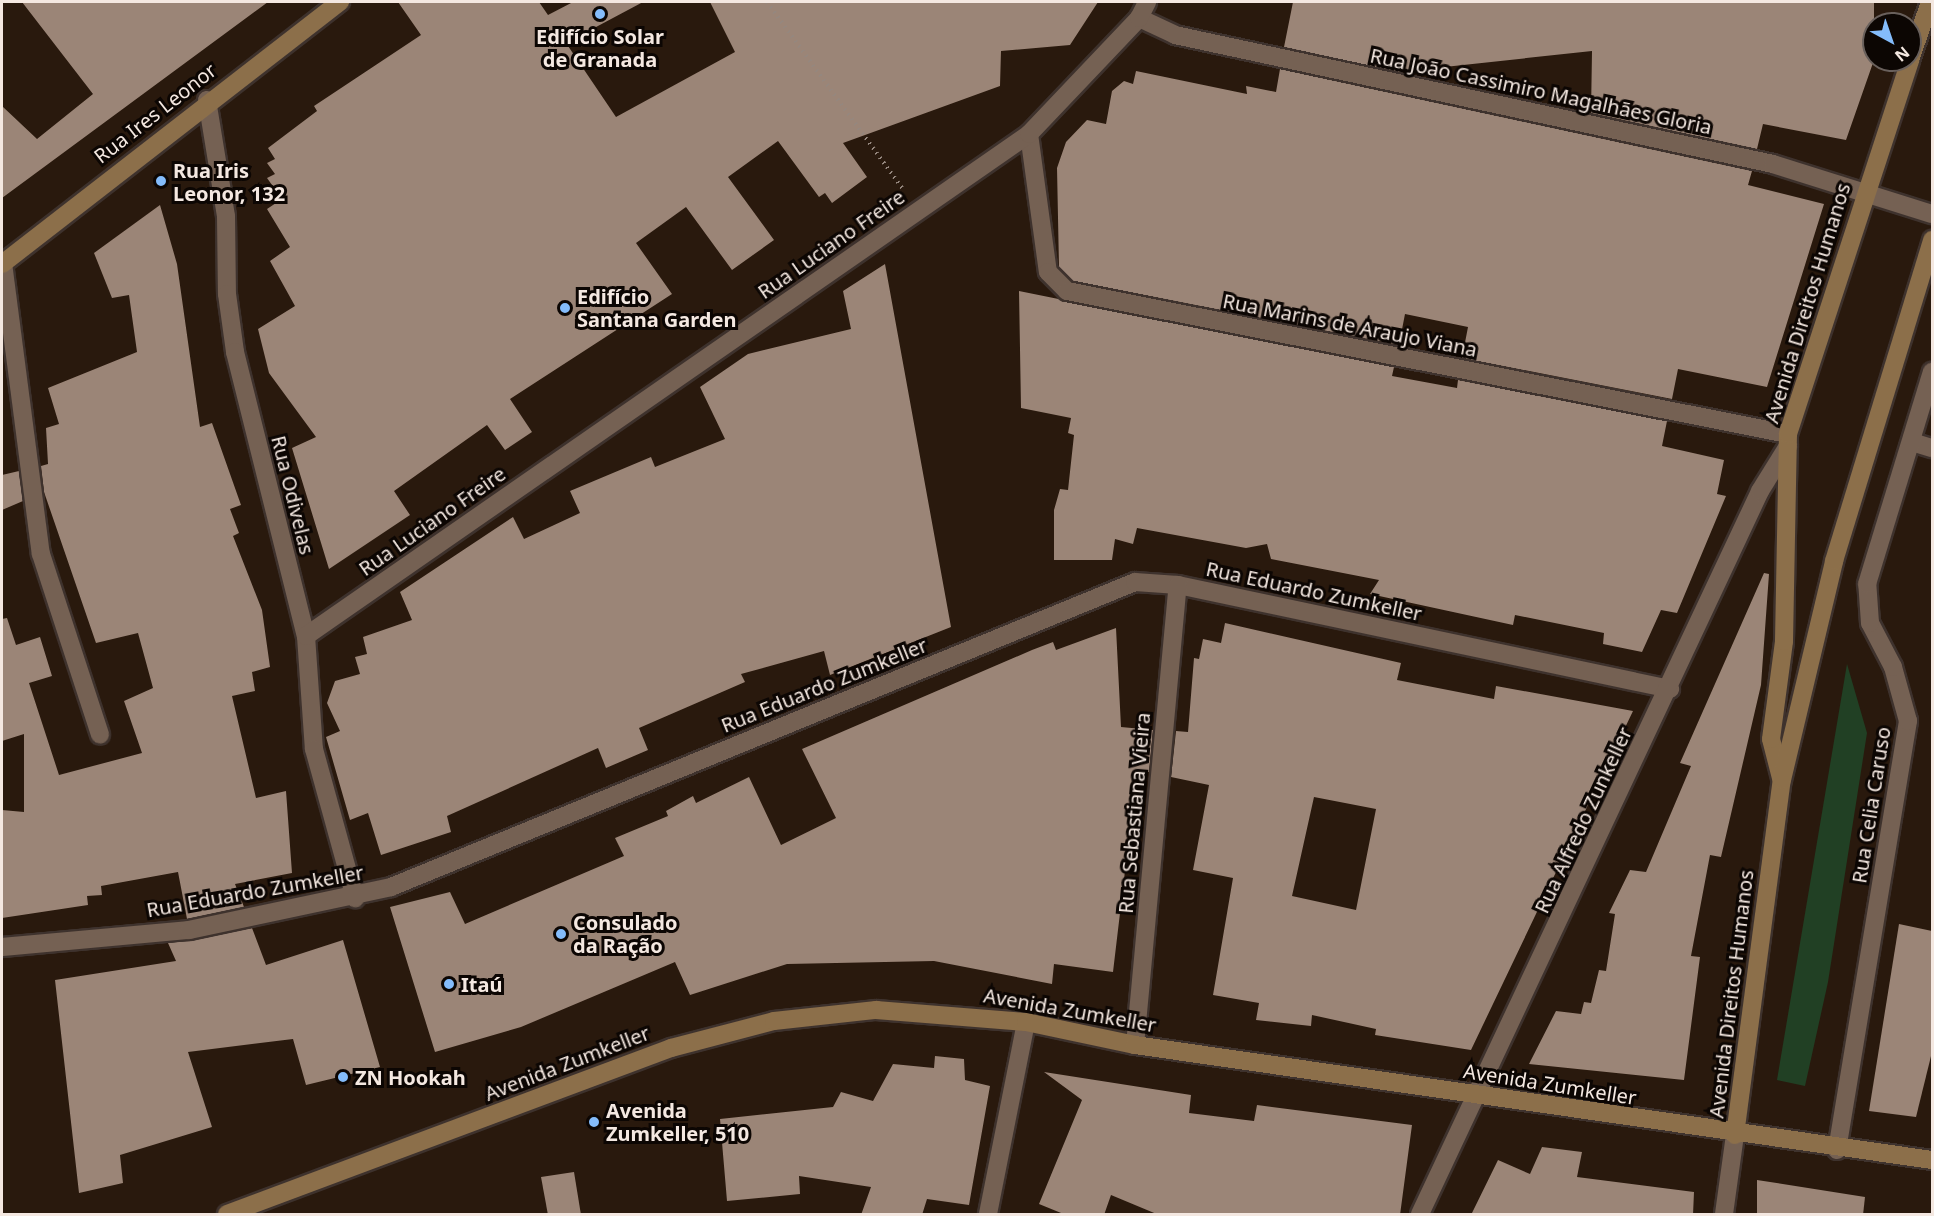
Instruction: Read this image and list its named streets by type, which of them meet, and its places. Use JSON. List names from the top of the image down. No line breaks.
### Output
{"streets":{"main road":["Rua Ires Leonor","Avenida Direitos Humanos","Avenida Zumkeller"],"street":["Rua João Cassimiro Magalhães Gloria","Rua Luciano Freire","Rua Marins de Araujo Viana","Rua Odivelas","Rua Eduardo Zumkeller","Rua Celia Caruso","Rua Sebastiana Vieira","Rua Alfredo Zunkeller"]},"crossings":[["Rua João Cassimiro Magalhães Gloria","Rua Luciano Freire"],["Rua João Cassimiro Magalhães Gloria","Avenida Direitos Humanos"],["Rua Ires Leonor","Rua Odivelas"],["Rua Luciano Freire","Rua Marins de Araujo Viana"],["Rua Luciano Freire","Rua Odivelas"],["Avenida Direitos Humanos","Rua Marins de Araujo Viana"],["Avenida Direitos Humanos","Rua Alfredo Zunkeller"],["Avenida Direitos Humanos","Avenida Zumkeller"],["Rua Marins de Araujo Viana","Rua Alfredo Zunkeller"],["Rua Odivelas","Rua Eduardo Zumkeller"],["Rua Eduardo Zumkeller","Rua Sebastiana Vieira"],["Rua Eduardo Zumkeller","Rua Alfredo Zunkeller"],["Rua Celia Caruso","Avenida Zumkeller"],["Rua Sebastiana Vieira","Avenida Zumkeller"],["Rua Alfredo Zunkeller","Avenida Zumkeller"]],"places":["Edifício Solar de Granada","Rua Iris Leonor, 132","Edifício Santana Garden","Consulado da Ração","Itaú","ZN Hookah","Avenida Zumkeller, 510"],"north":"bottom right"}
